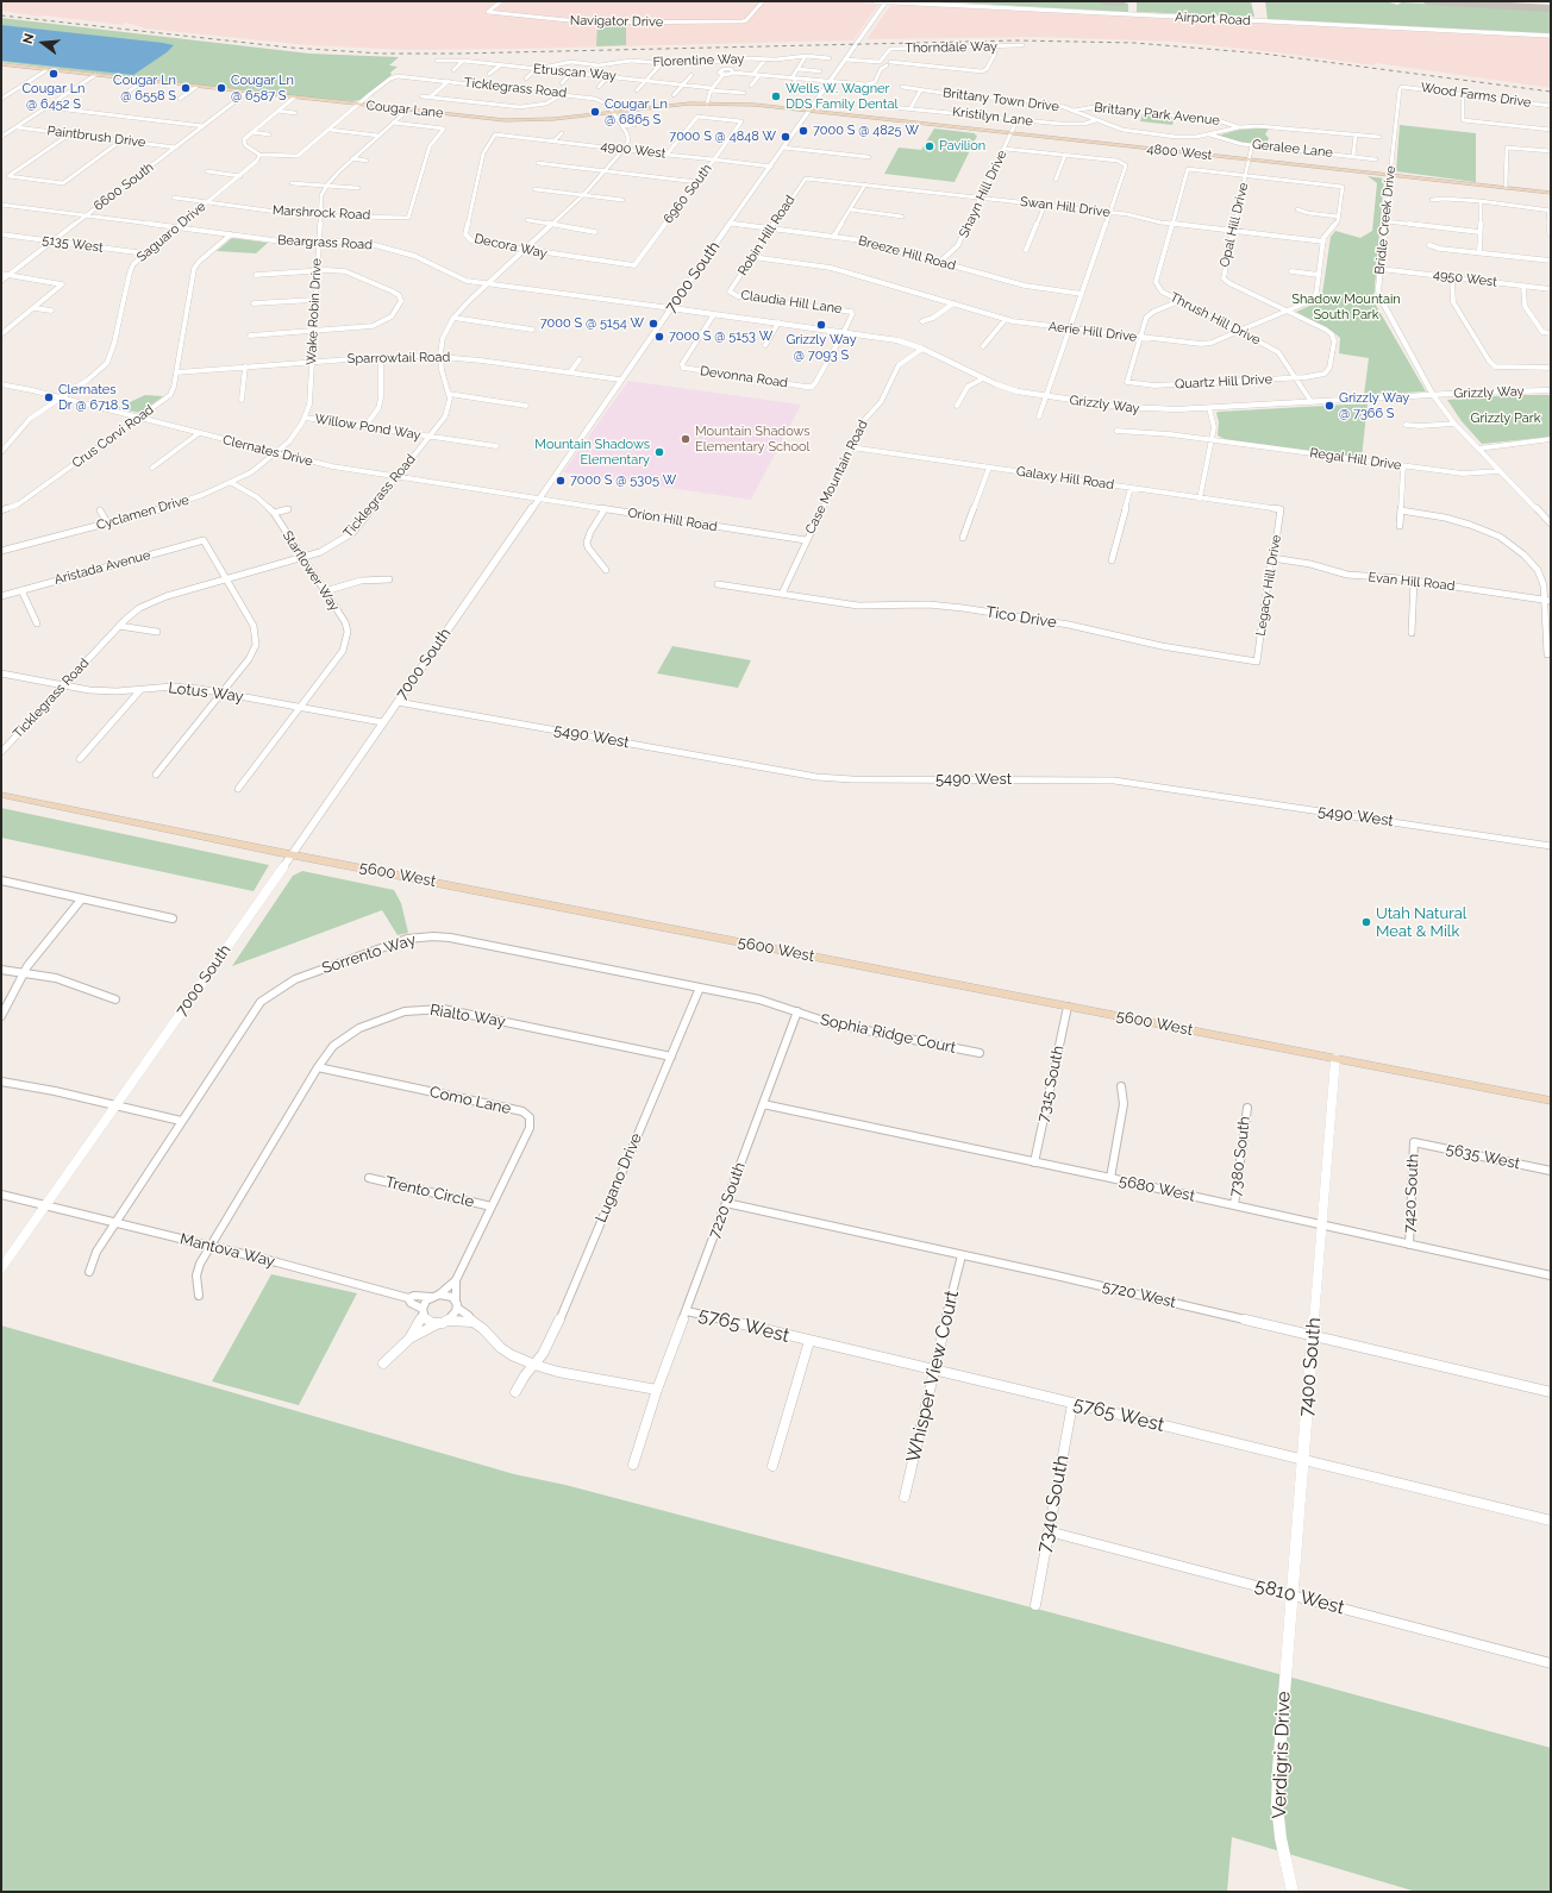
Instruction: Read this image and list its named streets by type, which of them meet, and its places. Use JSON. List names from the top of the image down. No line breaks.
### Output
{"streets":{"main road":["Cougar Lane","4800 West","5600 West"],"street":["Airport Road","Navigator Drive","Thorndale Way","Florentine Way","Etruscan Way","Ticklegrass Road","Wood Farms Drive","Brittany Town Drive","Brittany Park Avenue","Kristilyn Lane","Paintbrush Drive","Geralee Lane","4900 West","6600 South","6960 South","Shayn Hill Drive","Swan Hill Drive","Marshrock Road","Bridle Creek Drive","Opal Hill Drive","Saguaro Drive","Robin Hill Road","Beargrass Road","5135 West","Decora Way","Breeze Hill Road","7000 South","4950 West","Claudia Hill Lane","Wake Robin Drive","Thrush Hill Drive","Aerie Hill Drive","Sparrowtail Road","Devonna Road","Quartz Hill Drive","Grizzly Way","Willow Pond Way","Crus Corvi Road","Clernates Drive","Regal Hill Drive","Case Mountain Road","Galaxy Hill Road","Cyclamen Drive","Orion Hill Road","Aristada Avenue","Starflower Way","Evan Hill Road","Legacy Hill Drive","Tico Drive","Lotus Way","5490 West","Sorrento Way","Rialto Way","Sophia Ridge Court","7315 South","Como Lane","7380 South","5635 West","Lugano Drive","5680 West","Trento Circle","7420 South","7220 South","Mantova Way","5720 West","5765 West","7400 South","Whisper View Court","7340 South","5810 West","Verdigris Drive"]},"crossings":[["Airport Road","7000 South"],["Thorndale Way","7000 South"],["Florentine Way","Etruscan Way"],["Ticklegrass Road","Cougar Lane"],["Ticklegrass Road","4900 West"],["Ticklegrass Road","Willow Pond Way"],["Ticklegrass Road","Clernates Drive"],["Ticklegrass Road","Aristada Avenue"],["Ticklegrass Road","Starflower Way"],["Ticklegrass Road","Lotus Way"],["Wood Farms Drive","Bridle Creek Drive"],["Brittany Town Drive","Brittany Park Avenue"],["Brittany Town Drive","Kristilyn Lane"],["Brittany Town Drive","Geralee Lane"],["Cougar Lane","4800 West"],["Cougar Lane","6600 South"],["Cougar Lane","7000 South"],["Cougar Lane","Wake Robin Drive"],["Kristilyn Lane","Shayn Hill Drive"],["Paintbrush Drive","6600 South"],["Geralee Lane","Opal Hill Drive"],["4900 West","6960 South"],["4900 West","Decora Way"],["4900 West","7000 South"],["4800 West","Shayn Hill Drive"],["4800 West","Bridle Creek Drive"],["4800 West","Opal Hill Drive"],["4800 West","7000 South"],["6600 South","Beargrass Road"],["6600 South","5135 West"],["6960 South","Decora Way"],["Shayn Hill Drive","Swan Hill Drive"],["Shayn Hill Drive","Breeze Hill Road"],["Swan Hill Drive","Opal Hill Drive"],["Swan Hill Drive","Robin Hill Road"],["Swan Hill Drive","Thrush Hill Drive"],["Swan Hill Drive","Aerie Hill Drive"],["Marshrock Road","Saguaro Drive"],["Marshrock Road","Wake Robin Drive"],["Bridle Creek Drive","4950 West"],["Bridle Creek Drive","Grizzly Way"],["Bridle Creek Drive","Regal Hill Drive"],["Opal Hill Drive","Thrush Hill Drive"],["Opal Hill Drive","Aerie Hill Drive"],["Opal Hill Drive","Quartz Hill Drive"],["Saguaro Drive","Beargrass Road"],["Saguaro Drive","5135 West"],["Saguaro Drive","Clernates Drive"],["Robin Hill Road","Breeze Hill Road"],["Robin Hill Road","Claudia Hill Lane"],["Robin Hill Road","Aerie Hill Drive"],["Beargrass Road","7000 South"],["Beargrass Road","Wake Robin Drive"],["Beargrass Road","Grizzly Way"],["Beargrass Road","Crus Corvi Road"],["Breeze Hill Road","7000 South"],["7000 South","Sparrowtail Road"],["7000 South","Grizzly Way"],["7000 South","Clernates Drive"],["7000 South","Orion Hill Road"],["7000 South","Lotus Way"],["7000 South","5490 West"],["7000 South","5600 West"],["7000 South","Mantova Way"],["Claudia Hill Lane","Devonna Road"],["Claudia Hill Lane","Grizzly Way"],["Wake Robin Drive","Sparrowtail Road"],["Wake Robin Drive","Willow Pond Way"],["Wake Robin Drive","Clernates Drive"],["Wake Robin Drive","Cyclamen Drive"],["Thrush Hill Drive","Aerie Hill Drive"],["Thrush Hill Drive","Quartz Hill Drive"],["Thrush Hill Drive","Grizzly Way"],["Aerie Hill Drive","Quartz Hill Drive"],["Sparrowtail Road","Crus Corvi Road"],["Devonna Road","Grizzly Way"],["Grizzly Way","Case Mountain Road"],["Crus Corvi Road","Clernates Drive"],["Clernates Drive","Cyclamen Drive"],["Clernates Drive","Orion Hill Road"],["Case Mountain Road","Galaxy Hill Road"],["Case Mountain Road","Orion Hill Road"],["Case Mountain Road","Tico Drive"],["Galaxy Hill Road","Legacy Hill Drive"],["Cyclamen Drive","Starflower Way"],["Starflower Way","Lotus Way"],["Evan Hill Road","Legacy Hill Drive"],["Legacy Hill Drive","Tico Drive"],["5600 West","7315 South"],["5600 West","7400 South"],["Sorrento Way","Sophia Ridge Court"],["Sorrento Way","Lugano Drive"],["Sorrento Way","7220 South"],["Sorrento Way","Mantova Way"],["Rialto Way","Como Lane"],["Rialto Way","Lugano Drive"],["Rialto Way","Mantova Way"],["Sophia Ridge Court","7220 South"],["7315 South","5680 West"],["Como Lane","Trento Circle"],["Como Lane","Mantova Way"],["7380 South","5680 West"],["5635 West","7420 South"],["5680 West","7420 South"],["5680 West","7220 South"],["5680 West","7400 South"],["7220 South","5720 West"],["7220 South","5765 West"],["5720 West","7400 South"],["5720 West","Whisper View Court"],["5765 West","7400 South"],["5765 West","Whisper View Court"],["5765 West","7340 South"],["7400 South","5810 West"],["7400 South","Verdigris Drive"],["7340 South","5810 West"]],"parks":["Shadow Mountain South Park","Grizzly Park"],"places":["Cougar Ln @ 6452 S","Cougar Ln @ 6558 S","Cougar Ln @ 6587 S","Wells W. Wagner DDS Family Dental","Cougar Ln @ 6865 S","7000 S @ 4825 W","7000 S @ 4848 W","Pavilion","7000 S @ 5154 W","Grizzly Way @ 7093 S","7000 S @ 5153 W","Clernates Dr @ 6718 S","Grizzly Way @ 7366 S","Mountain Shadows Elementary School","Mountain Shadows Elementary","7000 S @ 5305 W","Utah Natural Meat & Milk"],"north":"left"}
